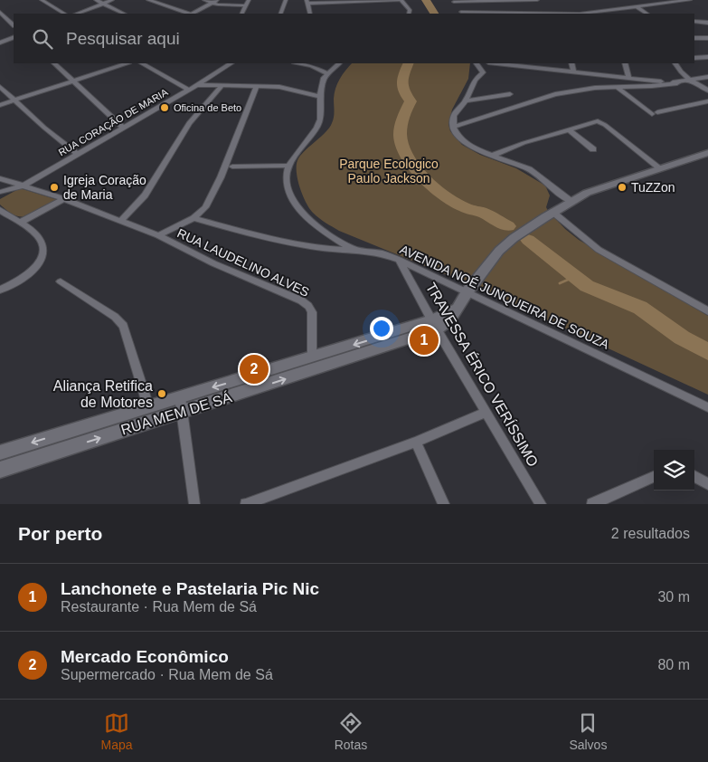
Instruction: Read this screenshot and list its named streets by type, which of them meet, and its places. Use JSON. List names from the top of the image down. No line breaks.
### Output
{"streets":{"street":["RUA CORAÇÃO DE MARIA","RUA LAUDELINO ALVES","AVENIDA NOÉ JUNQUEIRA DE SOUZA","TRAVESSA ÉRICO VERÍSSIMO","RUA MEM DE SÁ"]},"crossings":[["RUA CORAÇÃO DE MARIA","RUA LAUDELINO ALVES"],["RUA LAUDELINO ALVES","RUA MEM DE SÁ"],["AVENIDA NOÉ JUNQUEIRA DE SOUZA","TRAVESSA ÉRICO VERÍSSIMO"],["AVENIDA NOÉ JUNQUEIRA DE SOUZA","RUA MEM DE SÁ"],["TRAVESSA ÉRICO VERÍSSIMO","RUA MEM DE SÁ"]],"parks":["Parque Ecologico Paulo Jackson"],"places":["Oficina de Beto","Igreja Coração de Maria","TuZZon","Aliança Retifica de Motores"],"page":{"search":"Pesquisar aqui","pins":["1","2"],"heading":["Por perto","2 resultados"],"list":[{"mark":"1","name":"Lanchonete e Pastelaria Pic Nic","note":"Restaurante · Rua Mem de Sá","value":"30 m"},{"mark":"2","name":"Mercado Econômico","note":"Supermercado · Rua Mem de Sá","value":"80 m"}],"nav":["Mapa","Rotas","Salvos"]}}
